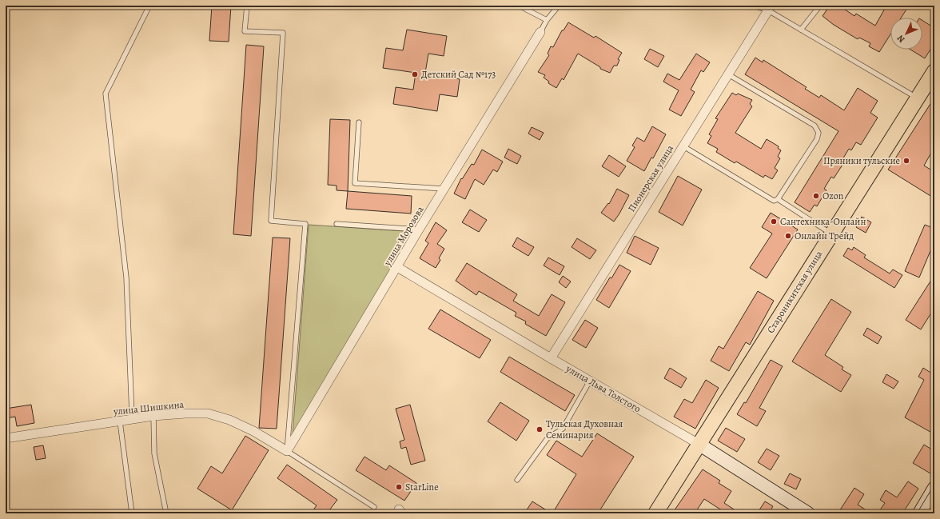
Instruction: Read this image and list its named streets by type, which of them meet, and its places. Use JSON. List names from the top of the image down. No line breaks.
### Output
{"streets":{"main road":["Староникитская улица"],"street":["Пионерская улица","улица Морозова","улица Льва Толстого","улица Шишкина"]},"crossings":[["Пионерская улица","улица Льва Толстого"],["улица Морозова","улица Льва Толстого"],["улица Морозова","улица Шишкина"],["Староникитская улица","улица Льва Толстого"]],"places":["Детский Сад №173","Пряники тульские","Ozon","Сантехника-Онлайн","Онлайн Трейд","Тульская Духовная Семинария","StarLine"],"north":"bottom left"}
